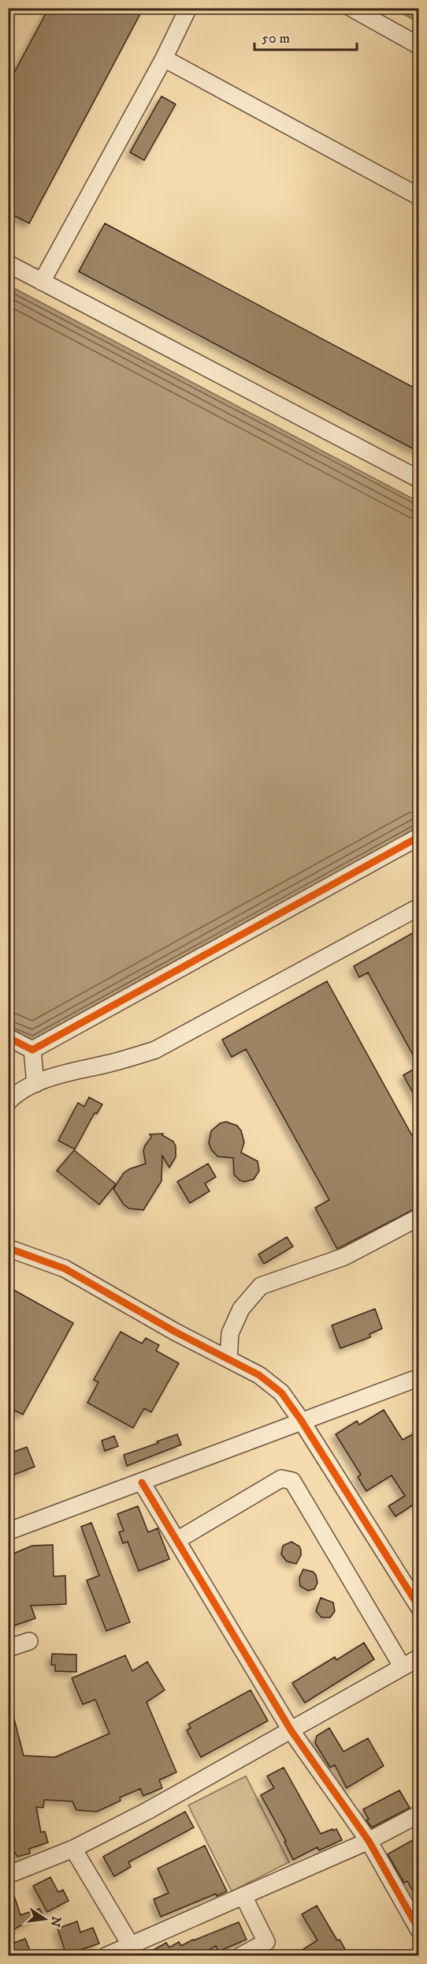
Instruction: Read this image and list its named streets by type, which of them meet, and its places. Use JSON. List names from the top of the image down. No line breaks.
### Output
{"scale_bar":"50 m","north":"right"}
